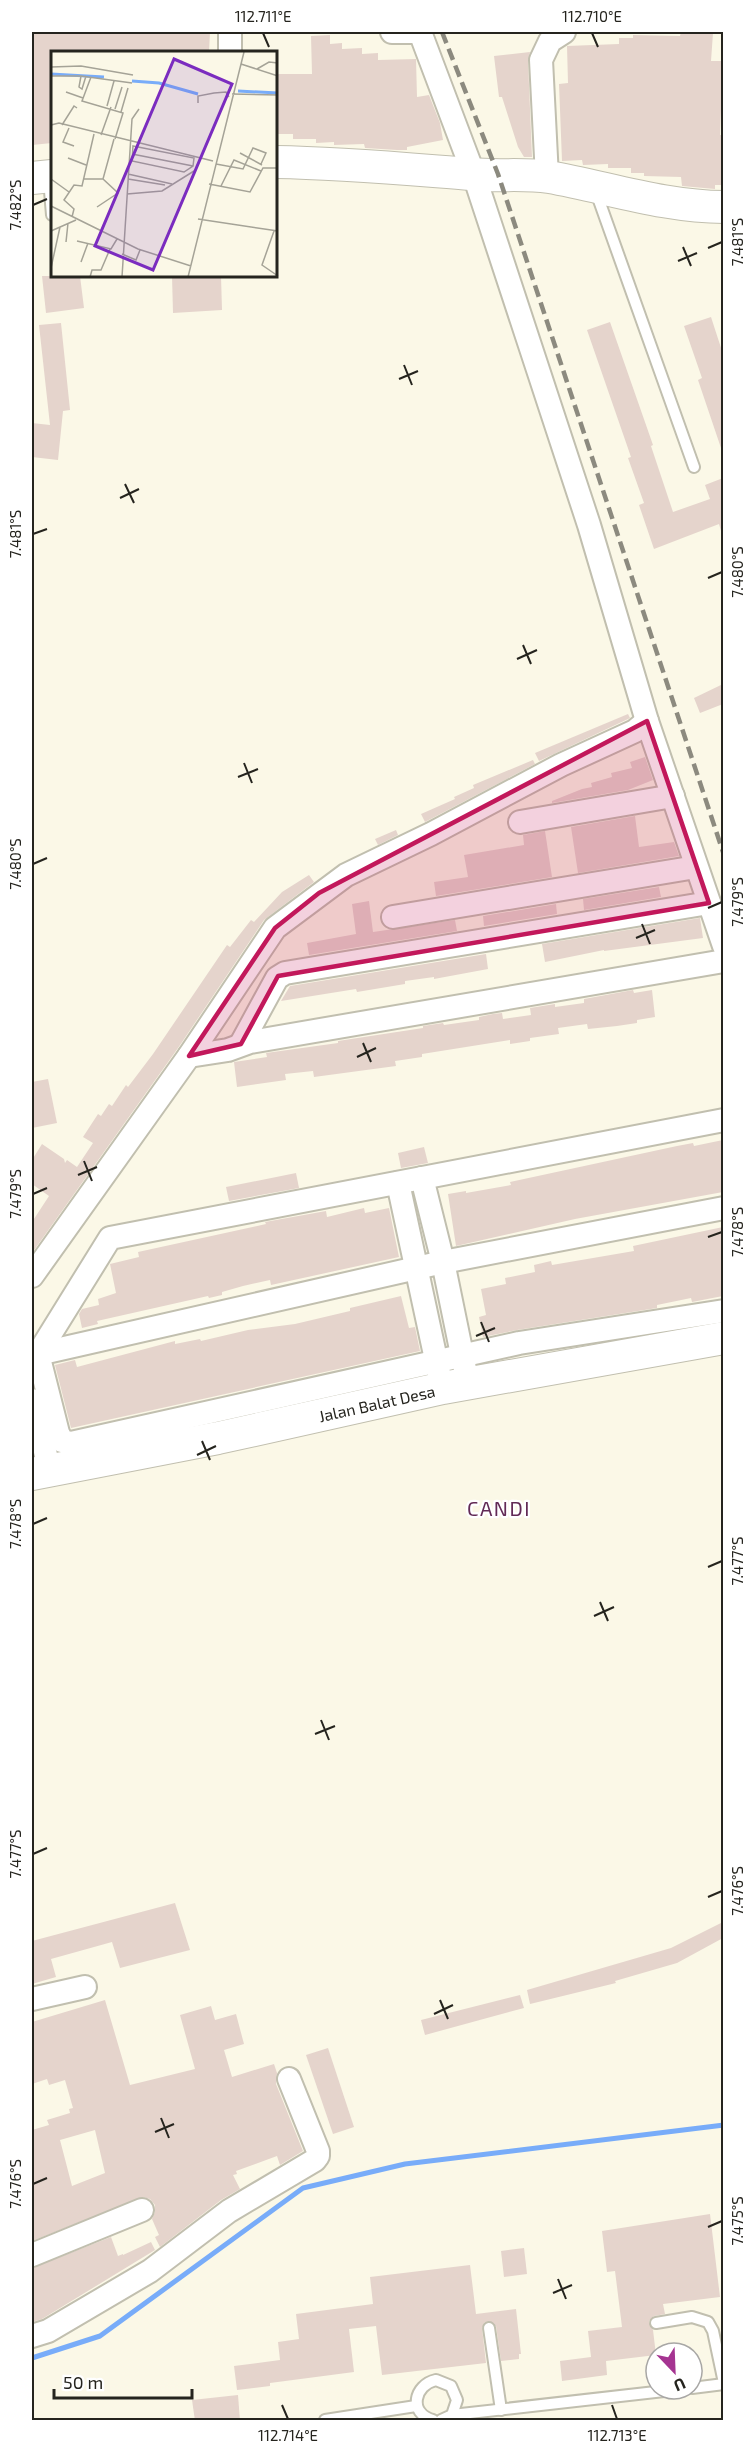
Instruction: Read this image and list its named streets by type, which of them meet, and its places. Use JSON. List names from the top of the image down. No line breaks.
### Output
{"streets":{"street":["Jalan Balat Desa"]},"districts":["CANDI"],"scale_bar":"50 m","north":"bottom right","coordinates":["112.711°E","112.710°E","7.482°S","7.481°S","7.480°S","7.479°S","7.478°S","7.477°S","7.476°S","7.475°S","112.714°E","112.713°E"]}
